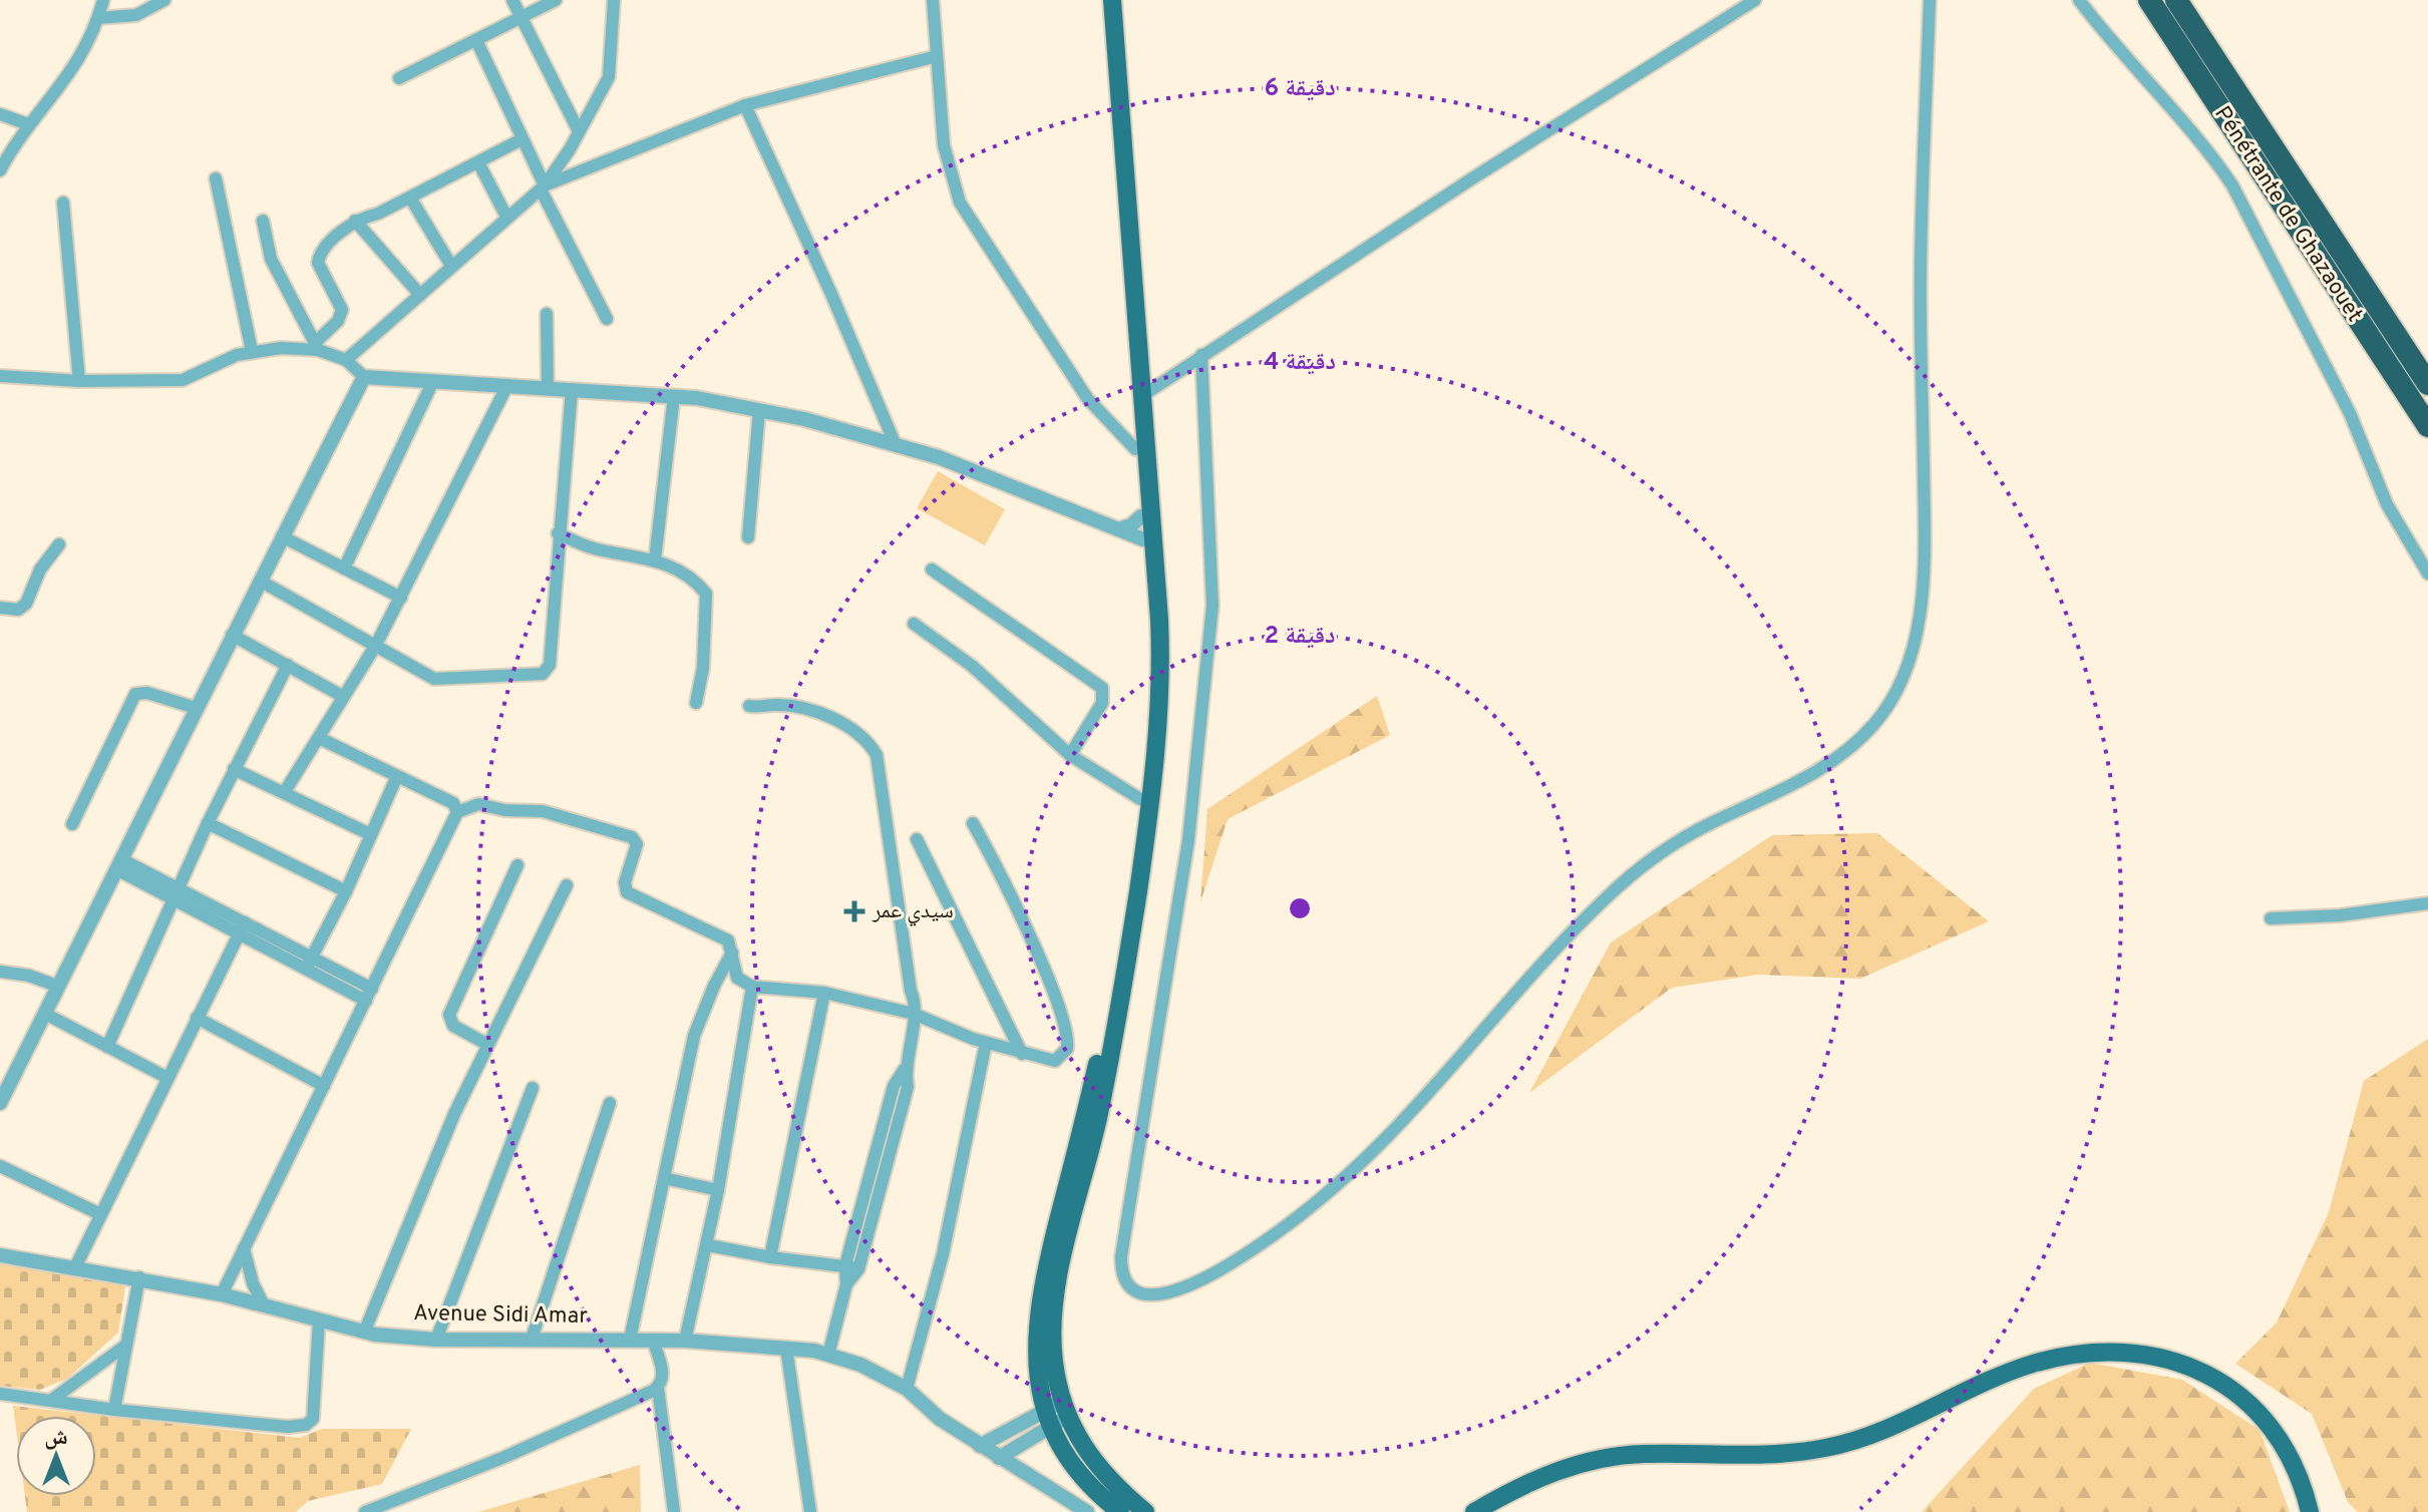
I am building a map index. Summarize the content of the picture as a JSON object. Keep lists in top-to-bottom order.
{
  "streets": {
    "highway": ["Pénétrante de Ghazaouet"],
    "street": ["Avenue Sidi Amar"]
  },
  "places": {
    "health": ["سيدي عمر"]
  },
  "north": "top",
  "rings": ["6 دقيقة", "4 دقيقة", "2 دقيقة"]
}
